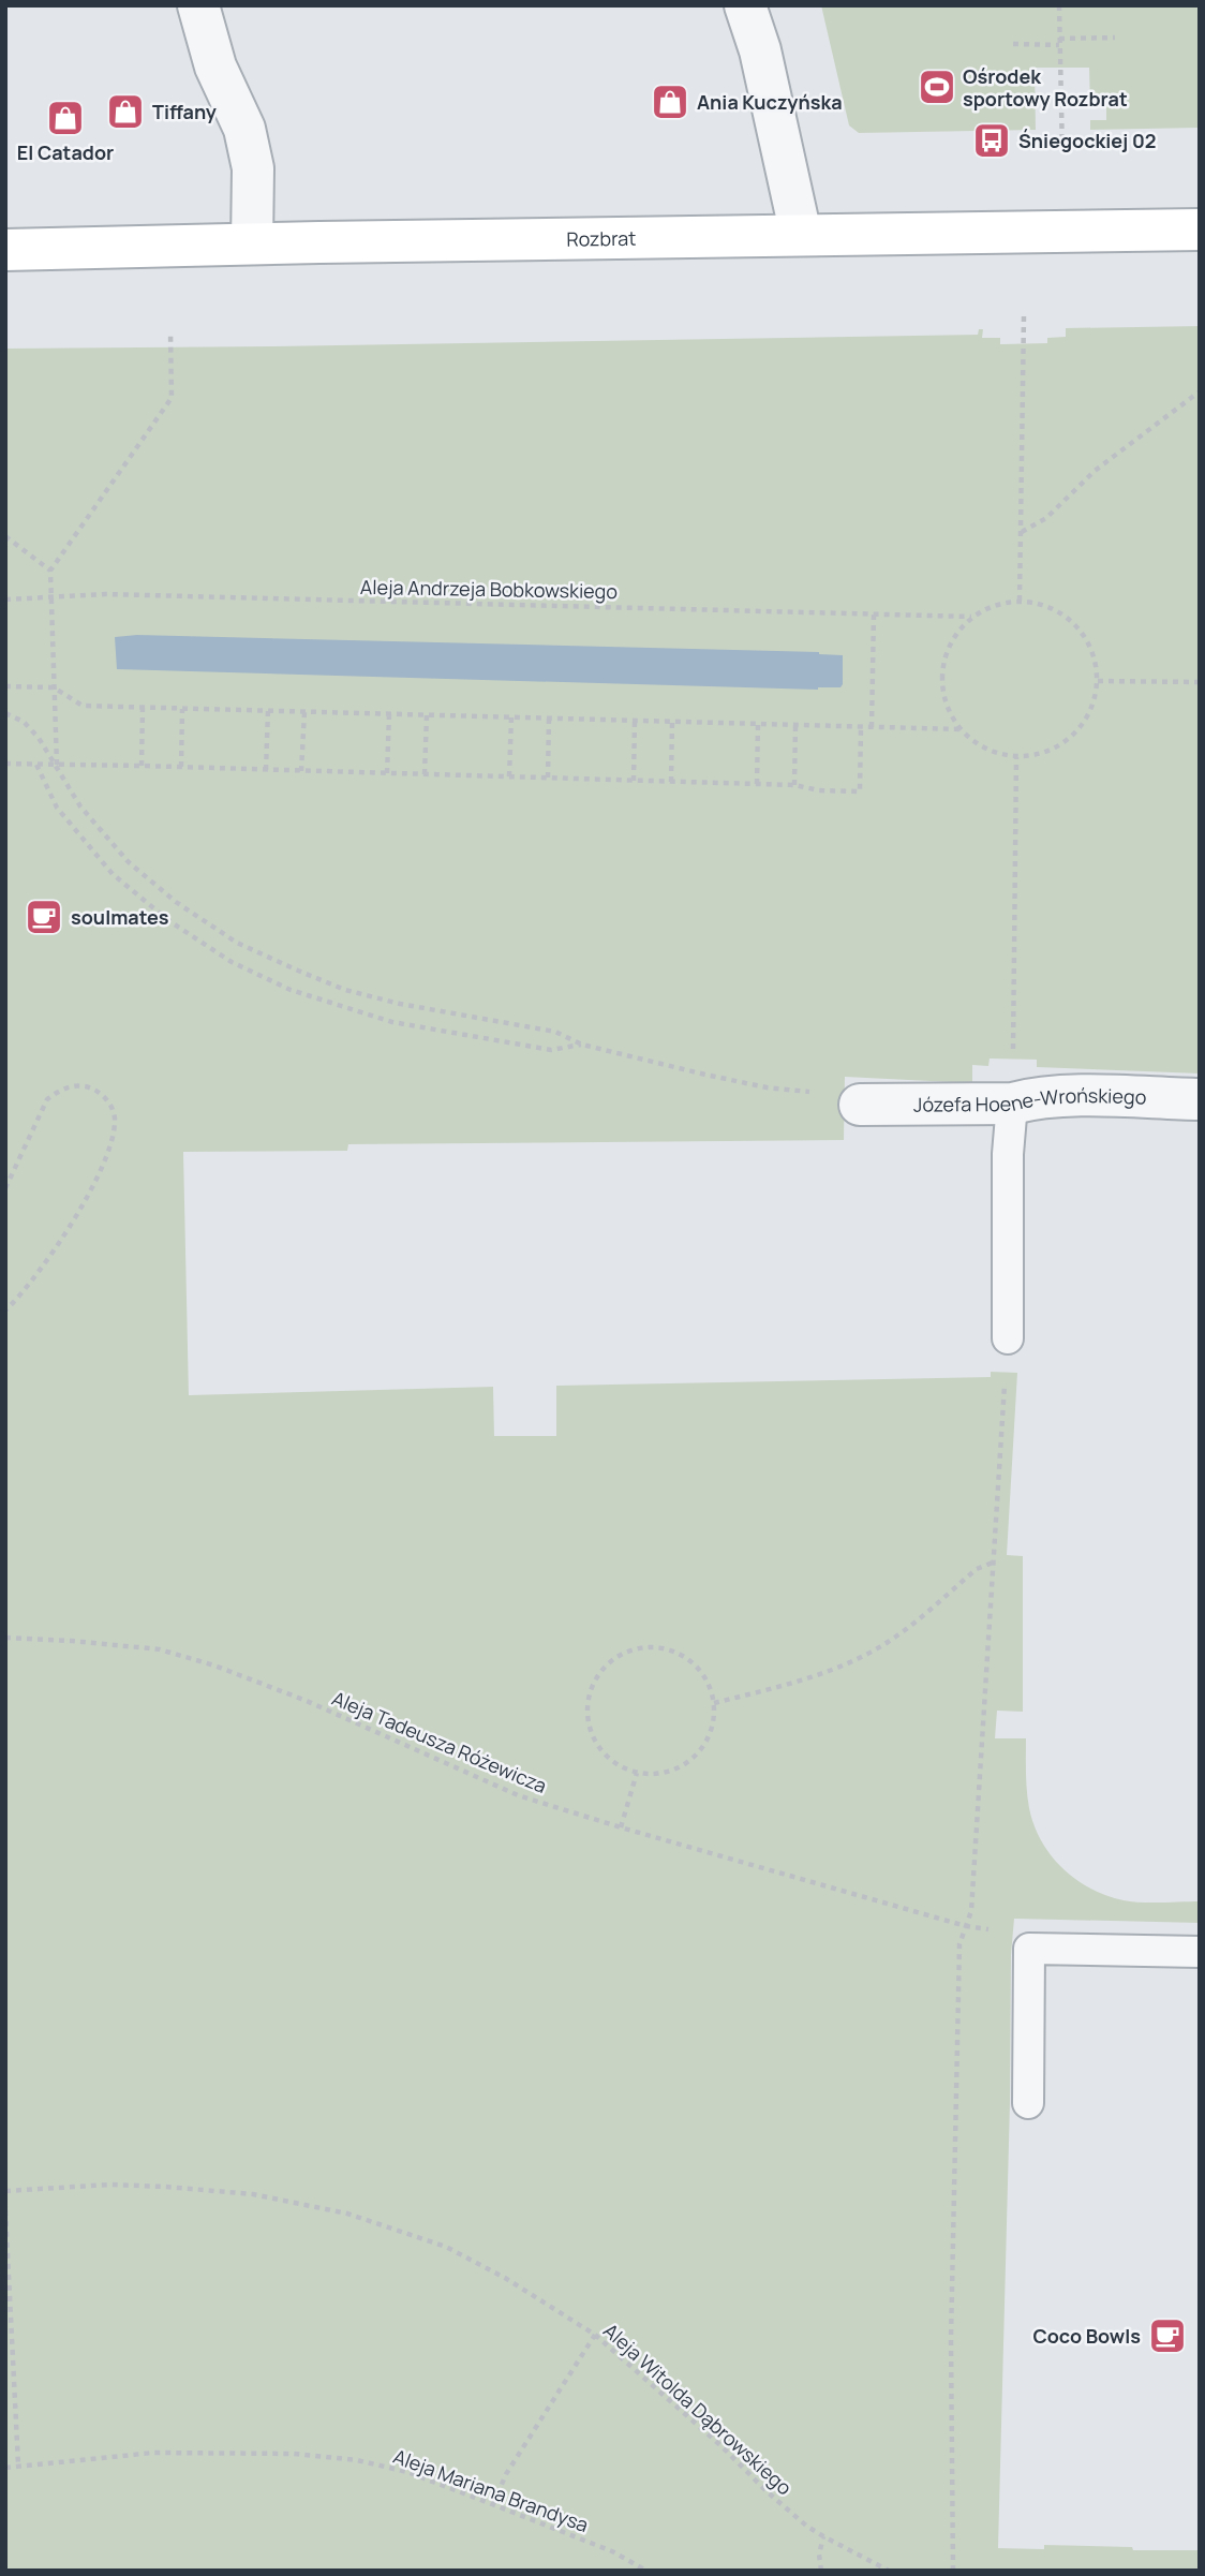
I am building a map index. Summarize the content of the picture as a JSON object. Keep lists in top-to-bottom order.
{
  "streets": {
    "street": ["Rozbrat", "Józefa Hoene-Wrońskiego"],
    "path": [
      "Aleja Andrzeja Bobkowskiego",
      "Aleja Tadeusza Różewicza",
      "Aleja Witolda Dąbrowskiego",
      "Aleja Mariana Brandysa"
    ]
  },
  "places": {
    "sports": ["Ośrodek sportowy Rozbrat"],
    "shop": ["Ania Kuczyńska", "Tiffany", "El Catador"],
    "bus stop": ["Śniegockiej 02"],
    "cafe": ["soulmates", "Coco Bowls"]
  }
}
